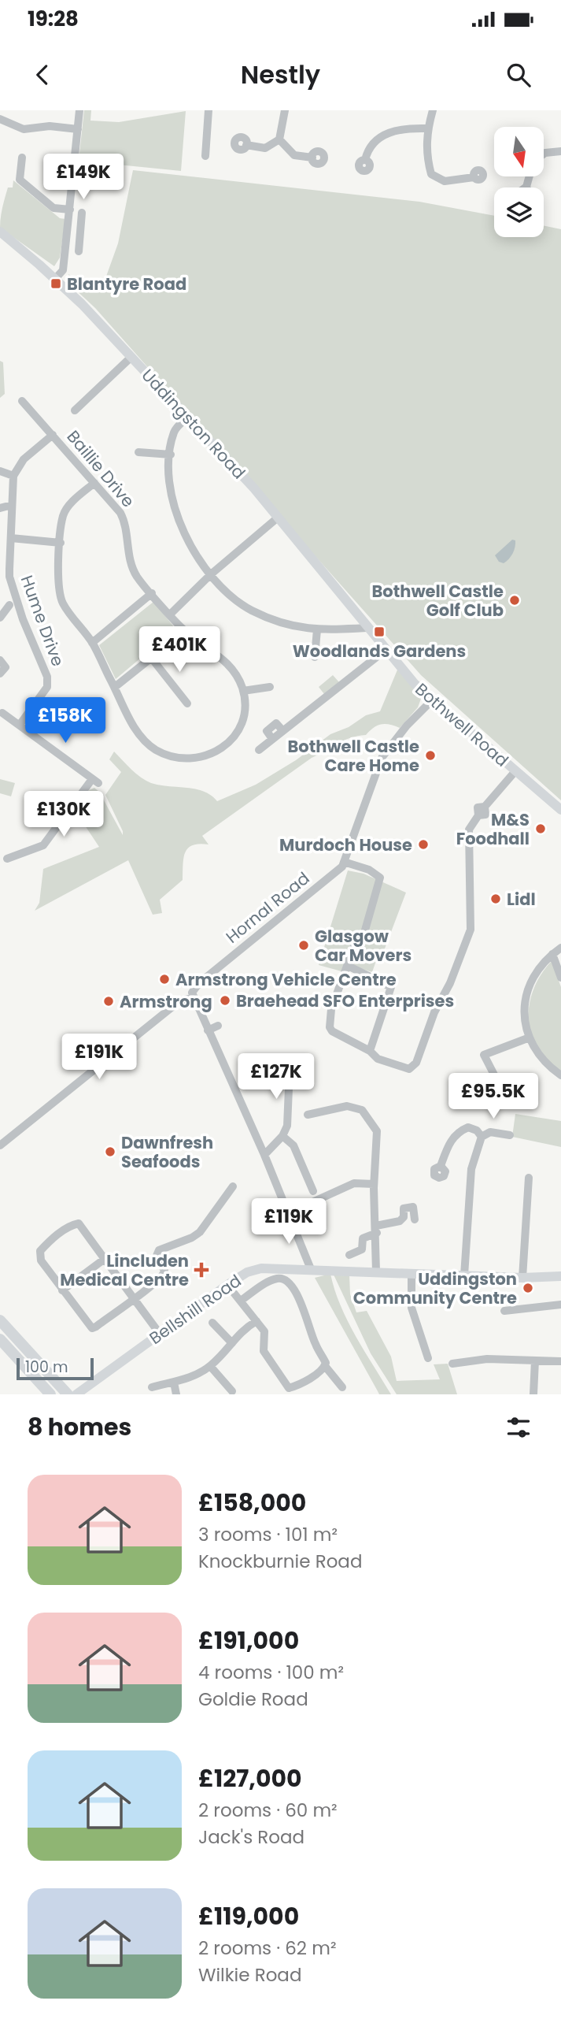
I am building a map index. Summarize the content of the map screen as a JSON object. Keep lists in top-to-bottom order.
{
  "streets": {
    "main road": ["Uddingston Road", "Bothwell Road", "Bellshill Road"],
    "street": ["Baillie Drive", "Hume Drive", "Hornal Road"]
  },
  "crossings": [
    ["Uddingston Road", "Bothwell Road"],
    ["Bothwell Road", "Hornal Road"]
  ],
  "places": {
    "transit": ["Blantyre Road", "Woodlands Gardens"],
    "other": [
      "Bothwell Castle Golf Club",
      "Bothwell Castle Care Home",
      "M&S Foodhall",
      "Murdoch House",
      "Lidl",
      "Glasgow Car Movers",
      "Armstrong Vehicle Centre",
      "Braehead SFO Enterprises",
      "Armstrong",
      "Dawnfresh Seafoods",
      "Uddingston Community Centre"
    ],
    "health": ["Lincluden Medical Centre"]
  },
  "scale_bar": "100 m",
  "north": "bottom",
  "page": {
    "status": "19:28",
    "header": "Nestly",
    "price": [
      "£149K",
      "£401K",
      "£158K",
      "£130K",
      "£191K",
      "£127K",
      "£95.5K",
      "£119K"
    ],
    "scale": "100 m",
    "heading": "8 homes",
    "list": [
      {
        "name": "£158,000",
        "note": "3 rooms · 101 m² · Knockburnie Road"
      },
      {
        "name": "£191,000",
        "note": "4 rooms · 100 m² · Goldie Road"
      },
      {
        "name": "£127,000",
        "note": "2 rooms · 60 m² · Jack's Road"
      },
      {
        "name": "£119,000",
        "note": "2 rooms · 62 m² · Wilkie Road"
      }
    ]
  }
}
